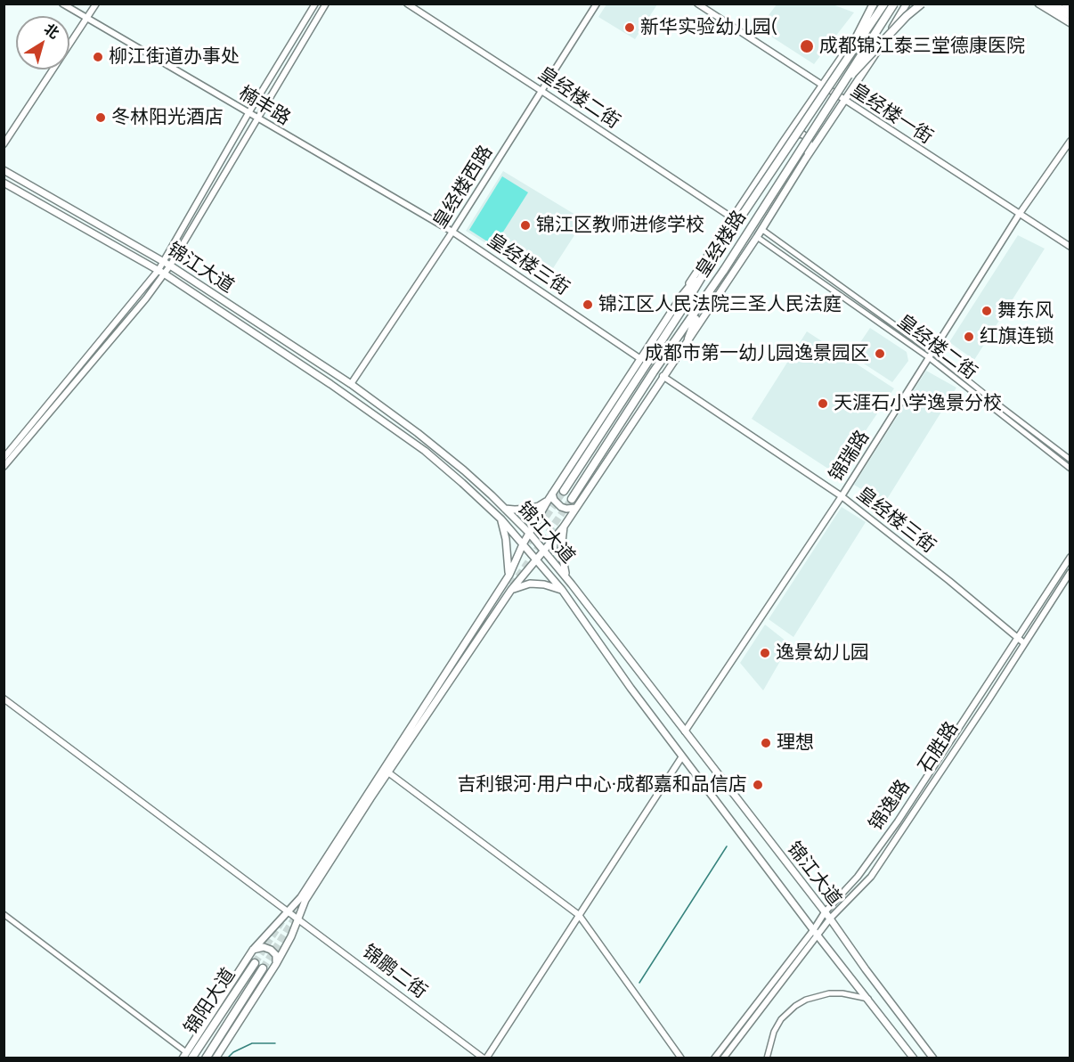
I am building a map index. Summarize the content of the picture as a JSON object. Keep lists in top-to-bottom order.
{
  "streets": {
    "highway": ["皇经楼路", "锦阳大道"],
    "main road": ["锦江大道"],
    "street": [
      "皇经楼二街",
      "楠丰路",
      "皇经楼一街",
      "皇经楼西路",
      "皇经楼三街",
      "锦瑞路",
      "石胜路",
      "锦逸路",
      "锦鹏二街"
    ]
  },
  "crossings": [
    ["皇经楼二街", "皇经楼西路"],
    ["皇经楼二街", "锦瑞路"],
    ["楠丰路", "皇经楼西路"],
    ["楠丰路", "皇经楼三街"],
    ["皇经楼一街", "锦瑞路"],
    ["皇经楼西路", "皇经楼三街"],
    ["皇经楼西路", "锦江大道"],
    ["皇经楼三街", "锦瑞路"],
    ["皇经楼三街", "石胜路"],
    ["皇经楼三街", "锦逸路"],
    ["锦江大道", "锦瑞路"],
    ["锦江大道", "石胜路"],
    ["锦江大道", "锦逸路"]
  ],
  "places": [
    "新华实验幼儿园(",
    "成都锦江泰三堂德康医院",
    "柳江街道办事处",
    "冬林阳光酒店",
    "锦江区教师进修学校",
    "锦江区人民法院三圣人民法庭",
    "舞东风",
    "红旗连锁",
    "成都市第一幼儿园逸景园区",
    "天涯石小学逸景分校",
    "逸景幼儿园",
    "理想",
    "吉利银河·用户中心·成都嘉和品信店"
  ],
  "north": "top right"
}
